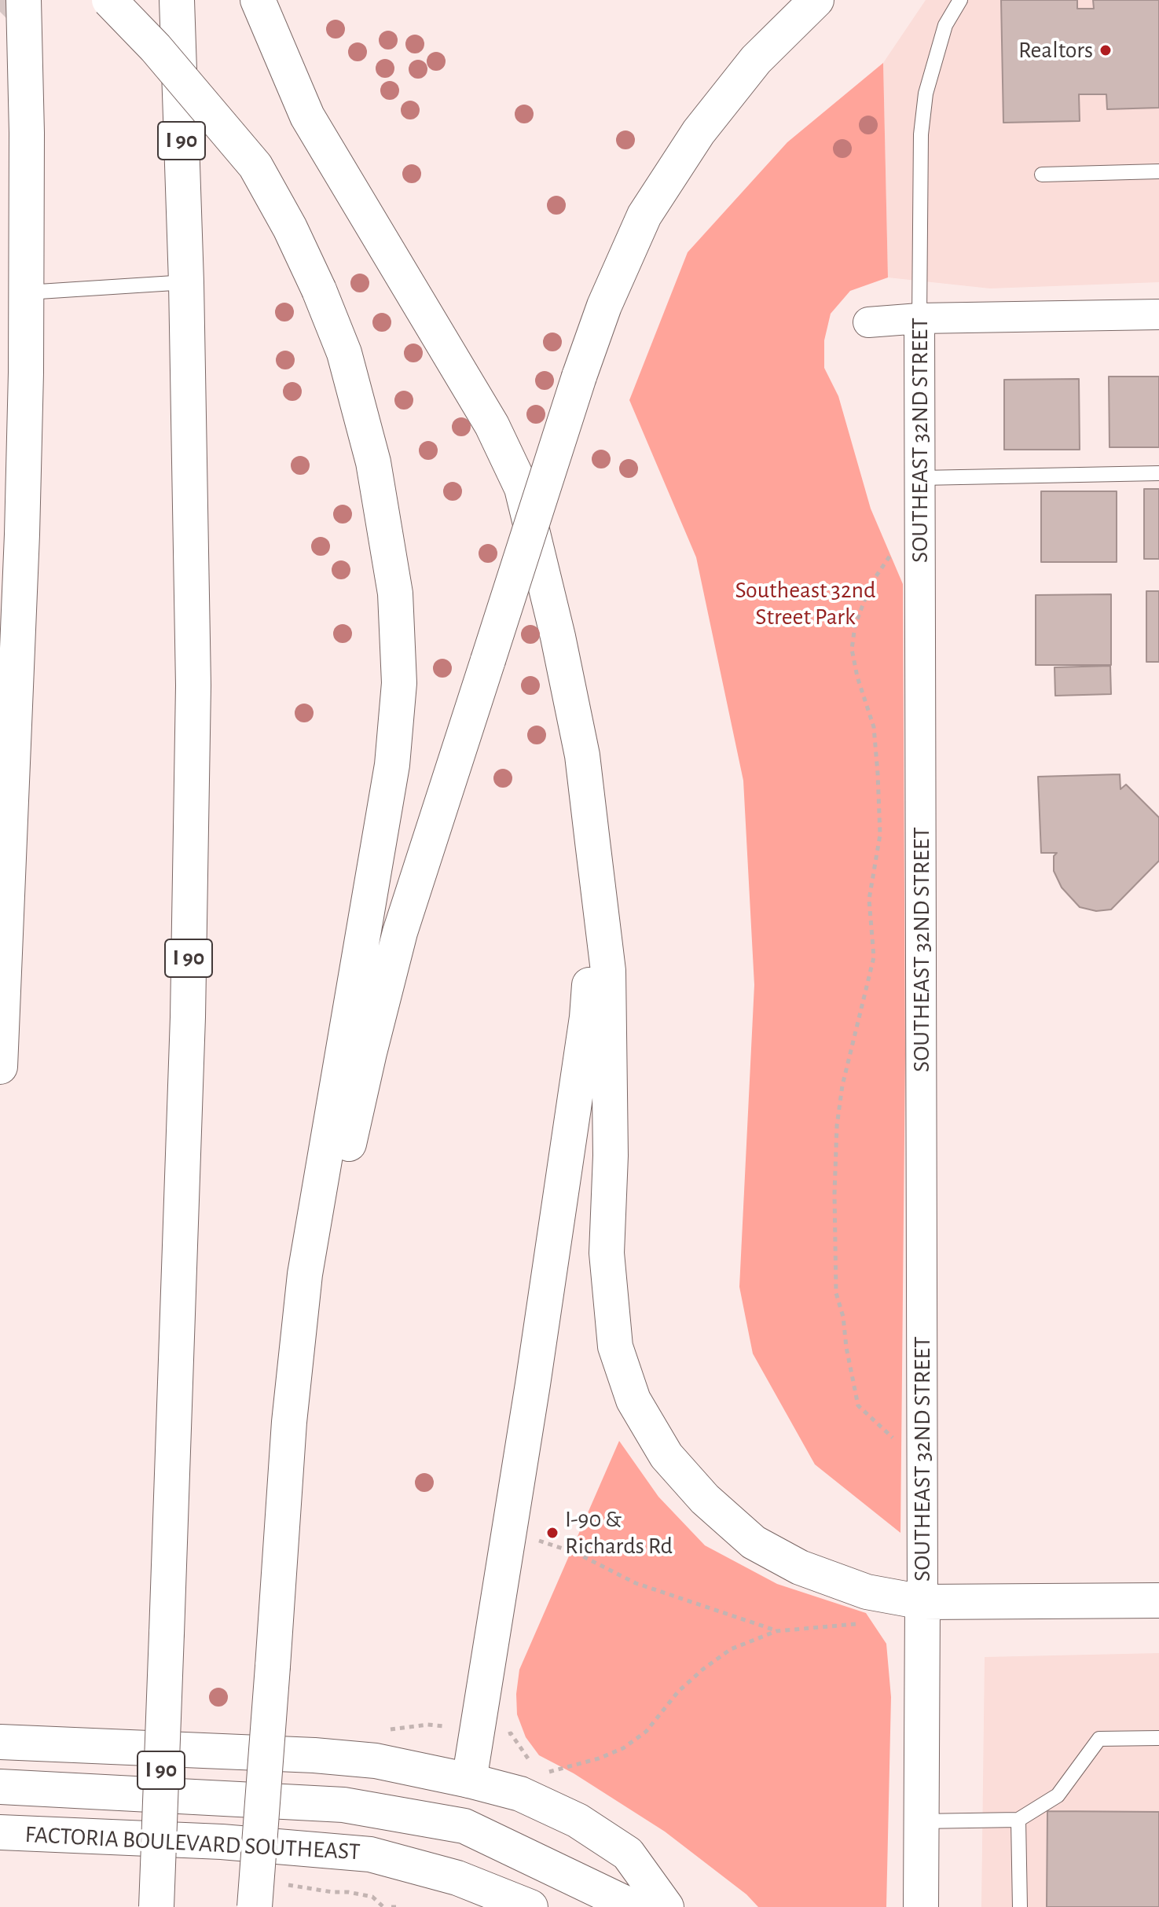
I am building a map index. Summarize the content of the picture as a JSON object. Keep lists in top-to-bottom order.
{
  "streets": {
    "main road": ["I 90", "SOUTHEAST 32ND STREET", "FACTORIA BOULEVARD SOUTHEAST"]
  },
  "parks": ["Southeast 32nd Street Park"],
  "places": ["Realtors", "I-90 & Richards Rd"]
}
